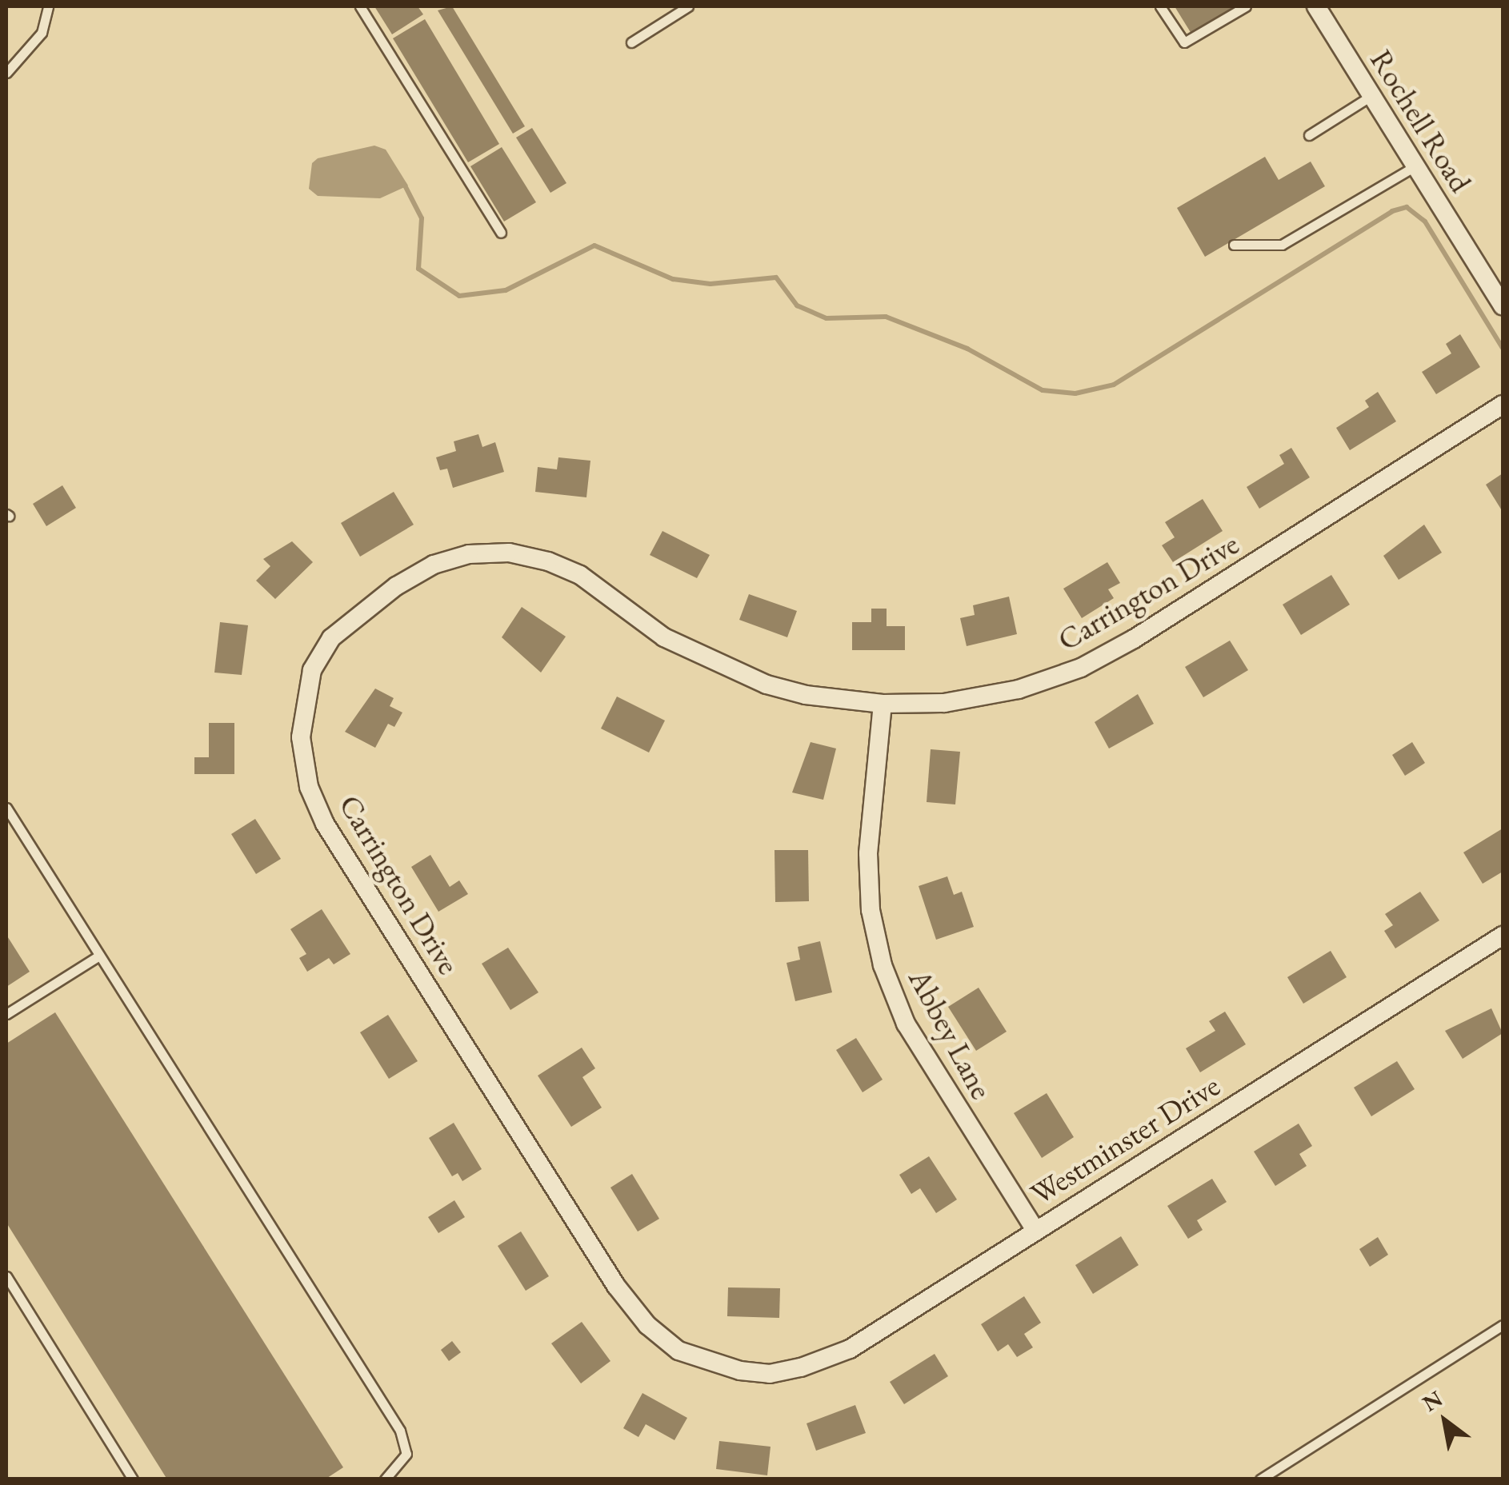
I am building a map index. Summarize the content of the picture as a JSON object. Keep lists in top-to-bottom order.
{
  "streets": {
    "street": [
      "Rochell Road",
      "Carrington Drive",
      "Abbey Lane",
      "Westminster Drive"
    ]
  },
  "crossings": [
    ["Carrington Drive", "Abbey Lane"],
    ["Carrington Drive", "Westminster Drive"],
    ["Abbey Lane", "Westminster Drive"]
  ],
  "north": "top left"
}
